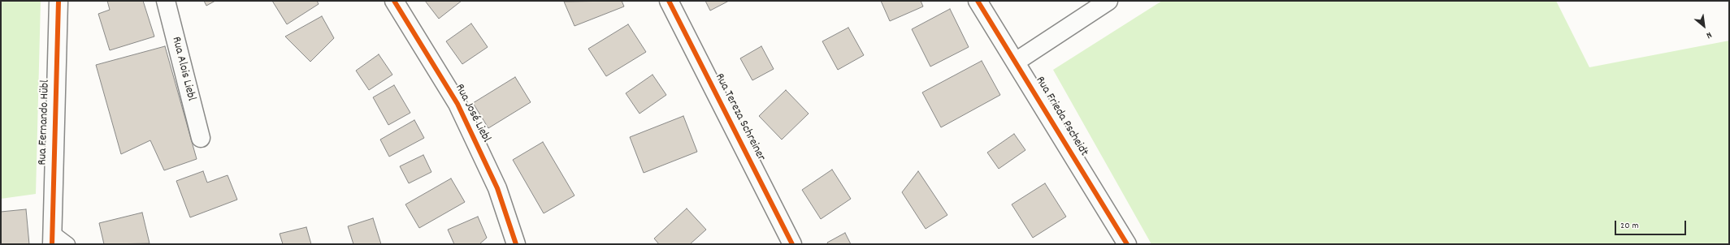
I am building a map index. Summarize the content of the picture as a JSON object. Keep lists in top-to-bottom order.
{
  "streets": {
    "street": [
      "Rua Alois Liebl",
      "Rua José Liebl",
      "Rua Frieda Pscheidt",
      "Rua Tereza Schreiner",
      "Rua Fernando Hübl"
    ]
  },
  "scale_bar": "20 m",
  "north": "bottom right"
}
